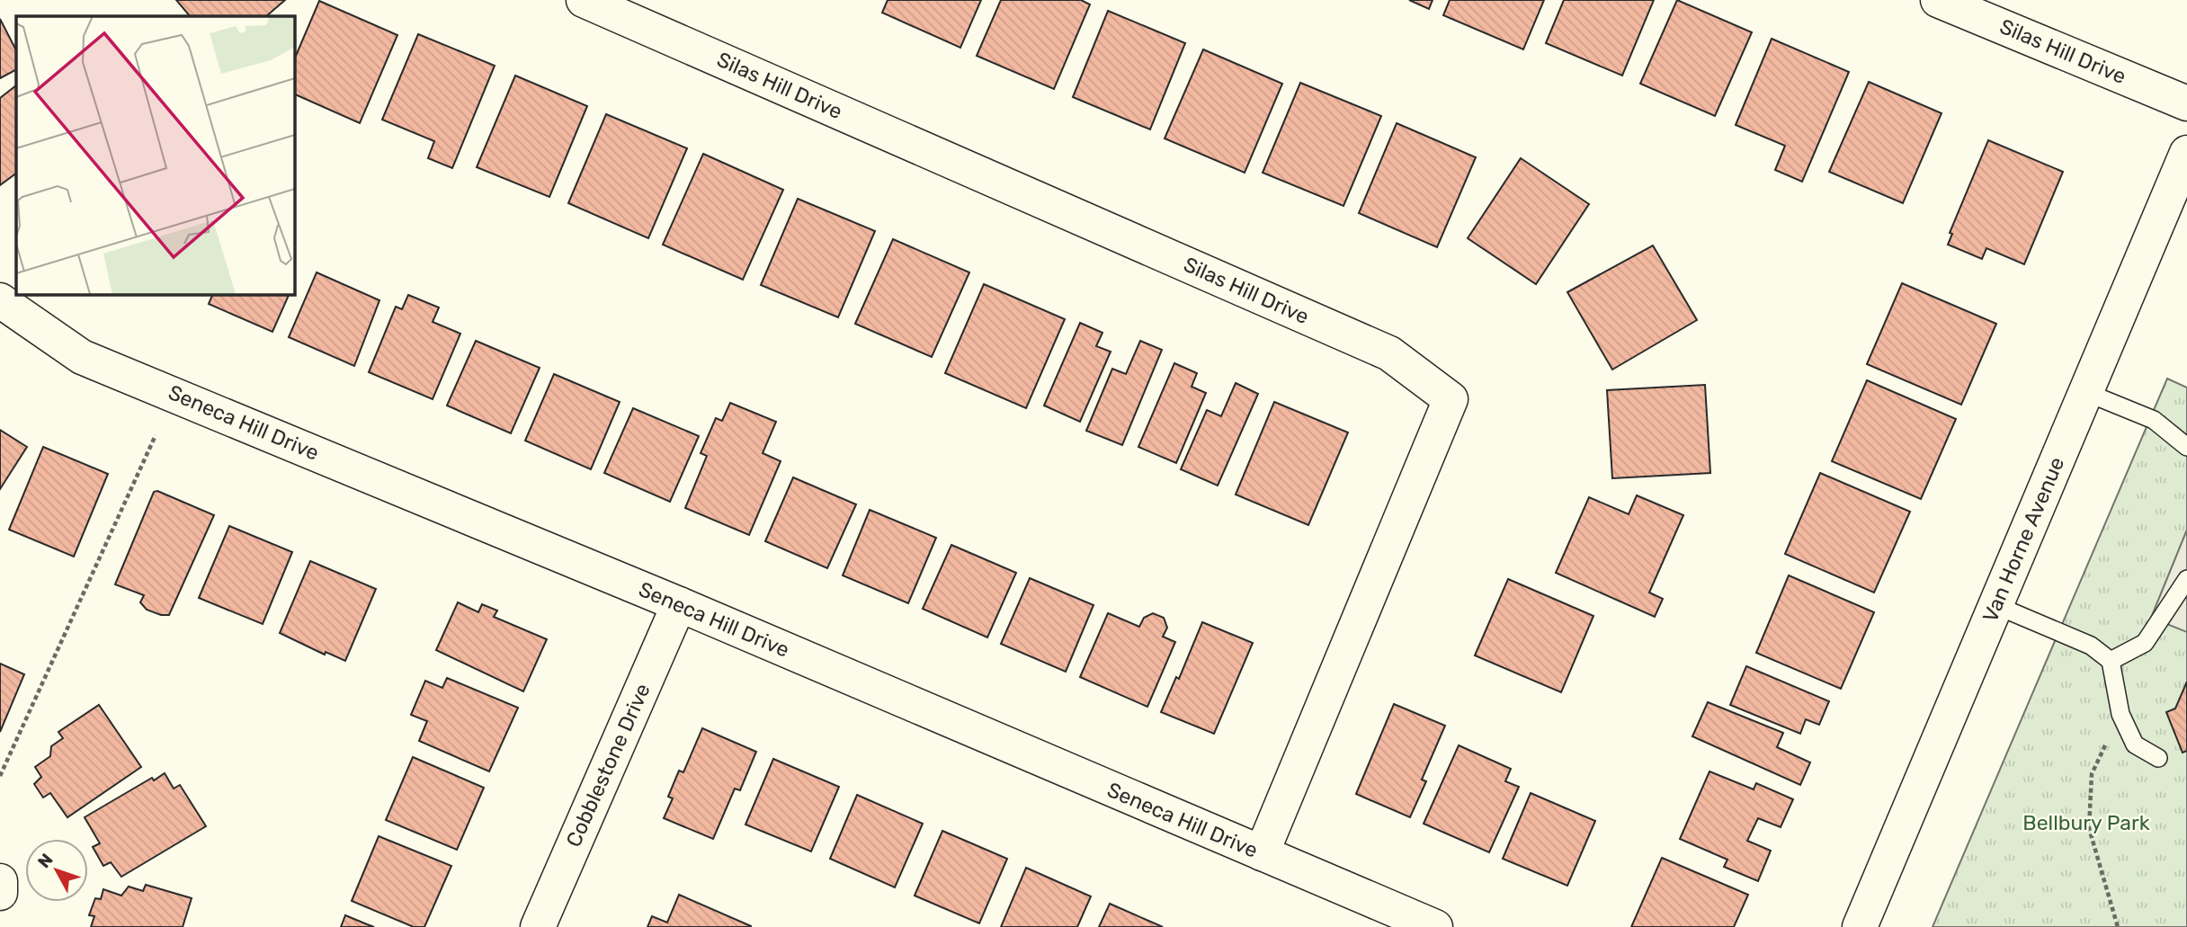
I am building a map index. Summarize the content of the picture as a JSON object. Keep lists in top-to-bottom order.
{
  "streets": {
    "street": [
      "Silas Hill Drive",
      "Seneca Hill Drive",
      "Van Horne Avenue",
      "Cobblestone Drive"
    ]
  },
  "crossings": [
    ["Silas Hill Drive", "Seneca Hill Drive"],
    ["Seneca Hill Drive", "Cobblestone Drive"]
  ],
  "parks": ["Bellbury Park"],
  "north": "top left"
}
